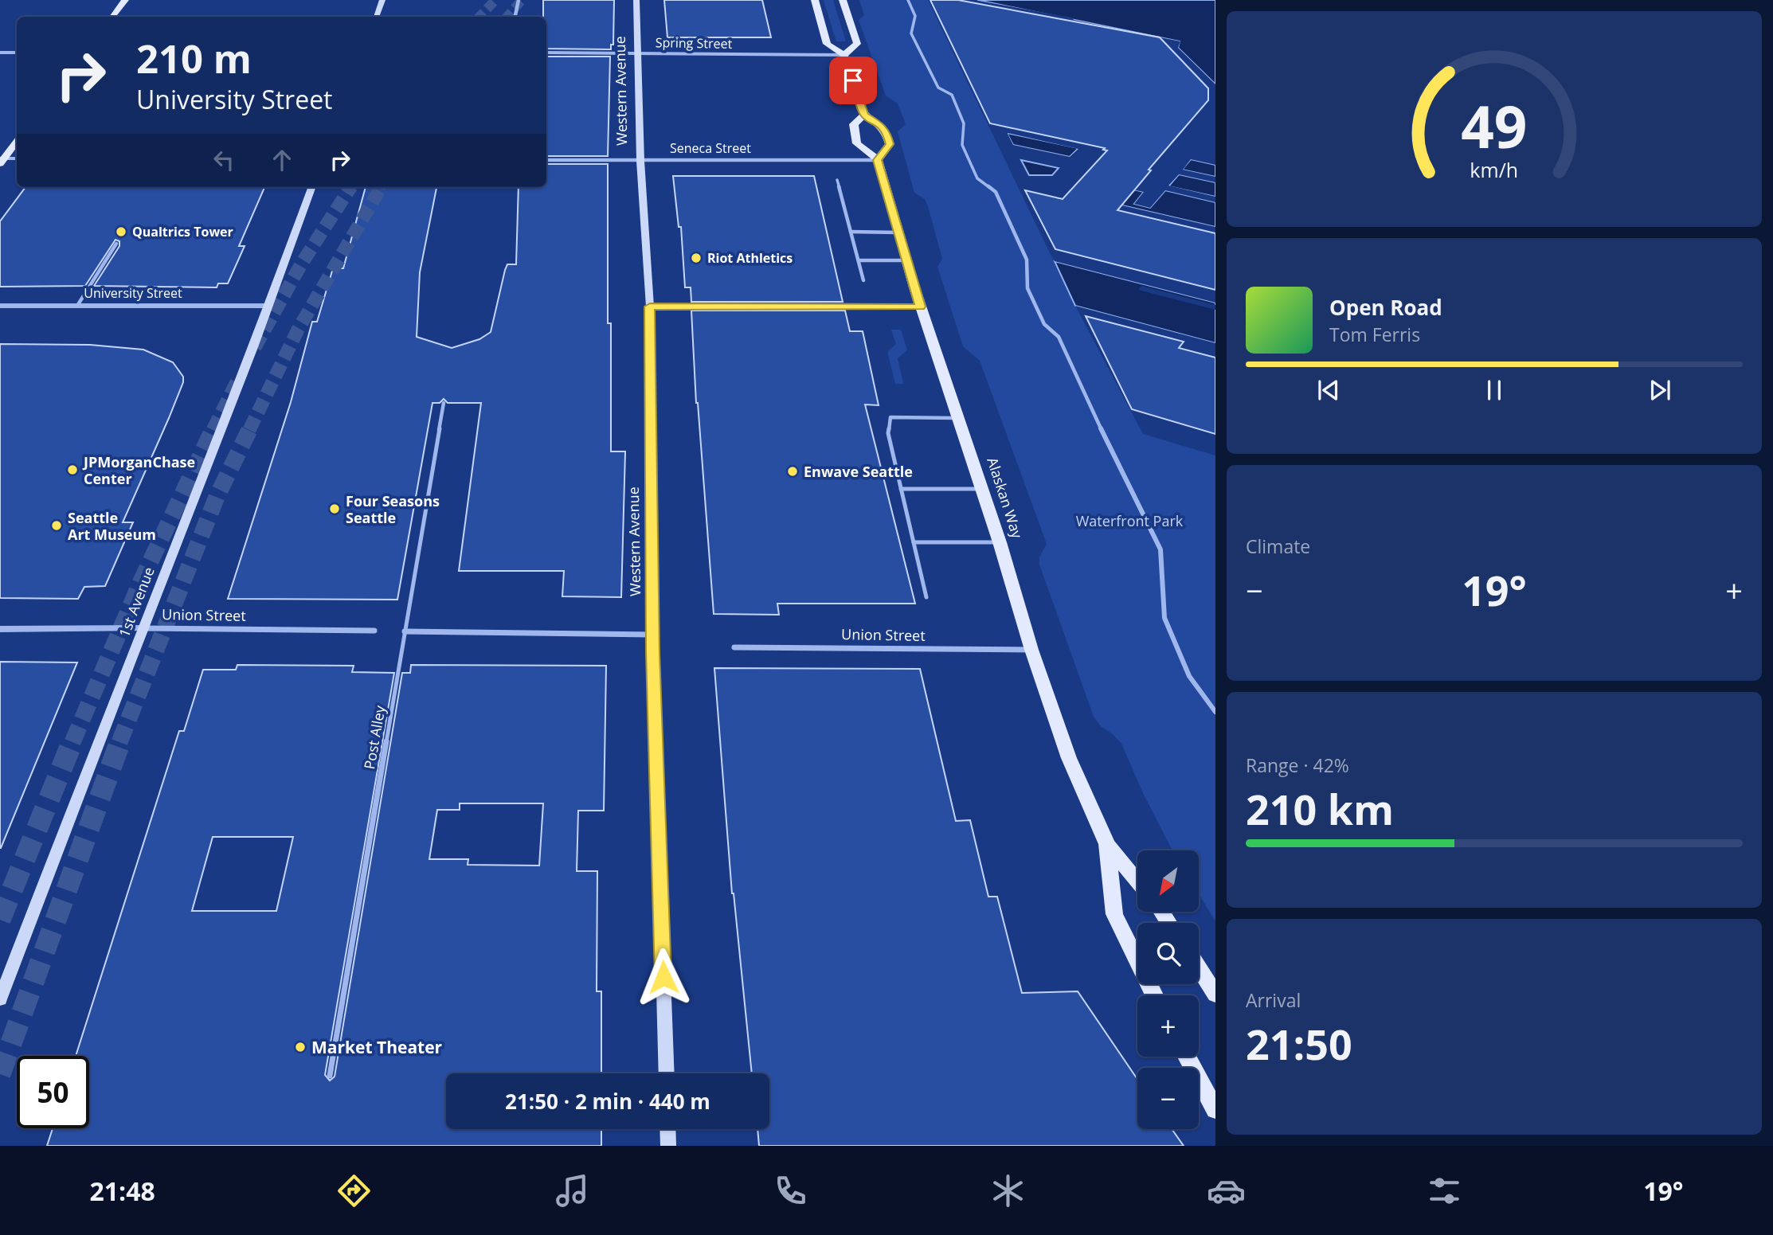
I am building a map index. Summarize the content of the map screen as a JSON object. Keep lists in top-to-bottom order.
{
  "streets": {
    "main road": ["Western Avenue", "Alaskan Way", "1st Avenue"],
    "street": [
      "Spring Street",
      "Seneca Street",
      "University Street",
      "Union Street"
    ],
    "lane": ["Post Alley"]
  },
  "crossings": [
    ["Spring Street", "Western Avenue"],
    ["Western Avenue", "Seneca Street"],
    ["Seneca Street", "Alaskan Way"],
    ["University Street", "1st Avenue"],
    ["Alaskan Way", "Union Street"],
    ["1st Avenue", "Union Street"]
  ],
  "parks": ["Waterfront Park"],
  "places": [
    "Qualtrics Tower",
    "Riot Athletics",
    "JPMorganChase Center",
    "Enwave Seattle",
    "Four Seasons Seattle",
    "Seattle Art Museum",
    "Market Theater"
  ],
  "north": "bottom left",
  "page": {
    "turn": ["210 m", "University Street"],
    "song": ["Open Road", "Tom Ferris"],
    "tile": [
      "Climate",
      ["Range · 42%", "210 km"],
      ["Arrival", "21:50"]
    ],
    "heat": ["−", "19°", "+"],
    "map_buttons": ["+", "−"],
    "limit": "50",
    "trip": "21:50 · 2 min · 440 m",
    "tabs": ["21:48", "19°"],
    "gauge": ["49", "km/h"]
  }
}
